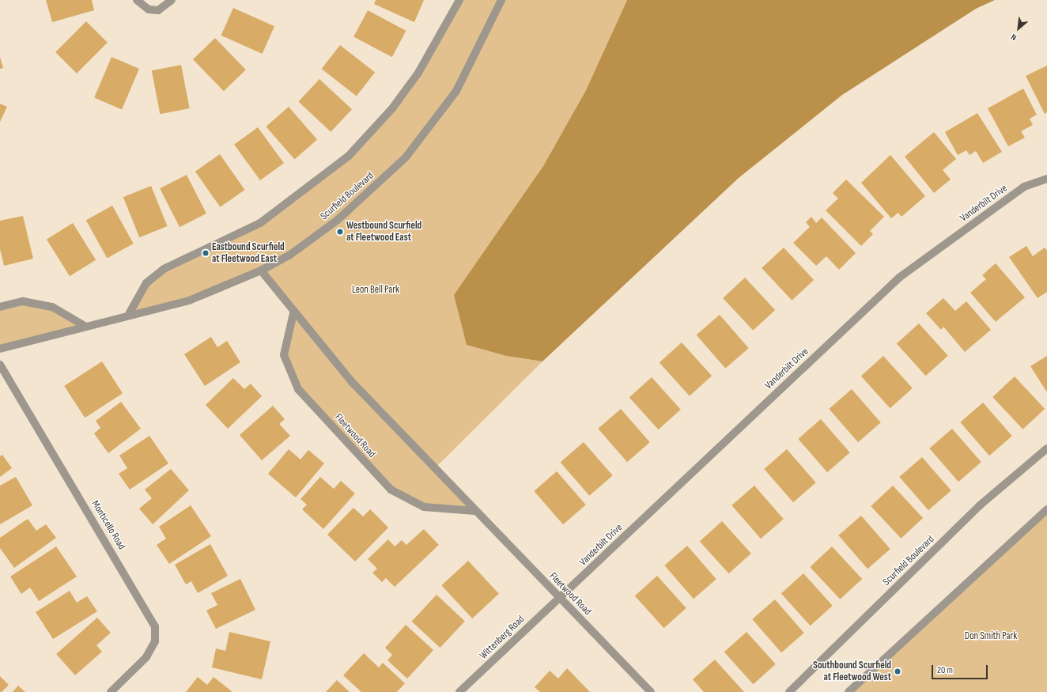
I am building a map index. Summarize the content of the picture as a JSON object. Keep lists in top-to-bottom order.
{
  "streets": {
    "street": [
      "Scurfield Boulevard",
      "Vanderbilt Drive",
      "Fleetwood Road",
      "Monticello Road",
      "Wittenberg Road"
    ]
  },
  "crossings": [
    ["Scurfield Boulevard", "Fleetwood Road"],
    ["Vanderbilt Drive", "Fleetwood Road"],
    ["Vanderbilt Drive", "Wittenberg Road"],
    ["Fleetwood Road", "Wittenberg Road"]
  ],
  "parks": ["Leon Bell Park", "Don Smith Park"],
  "places": ["Westbound Scurfield at Fleetwood East", "Eastbound Scurfield at Fleetwood East", "Southbound Scurfield at Fleetwood West"],
  "scale_bar": "20 m",
  "north": "bottom left"
}
